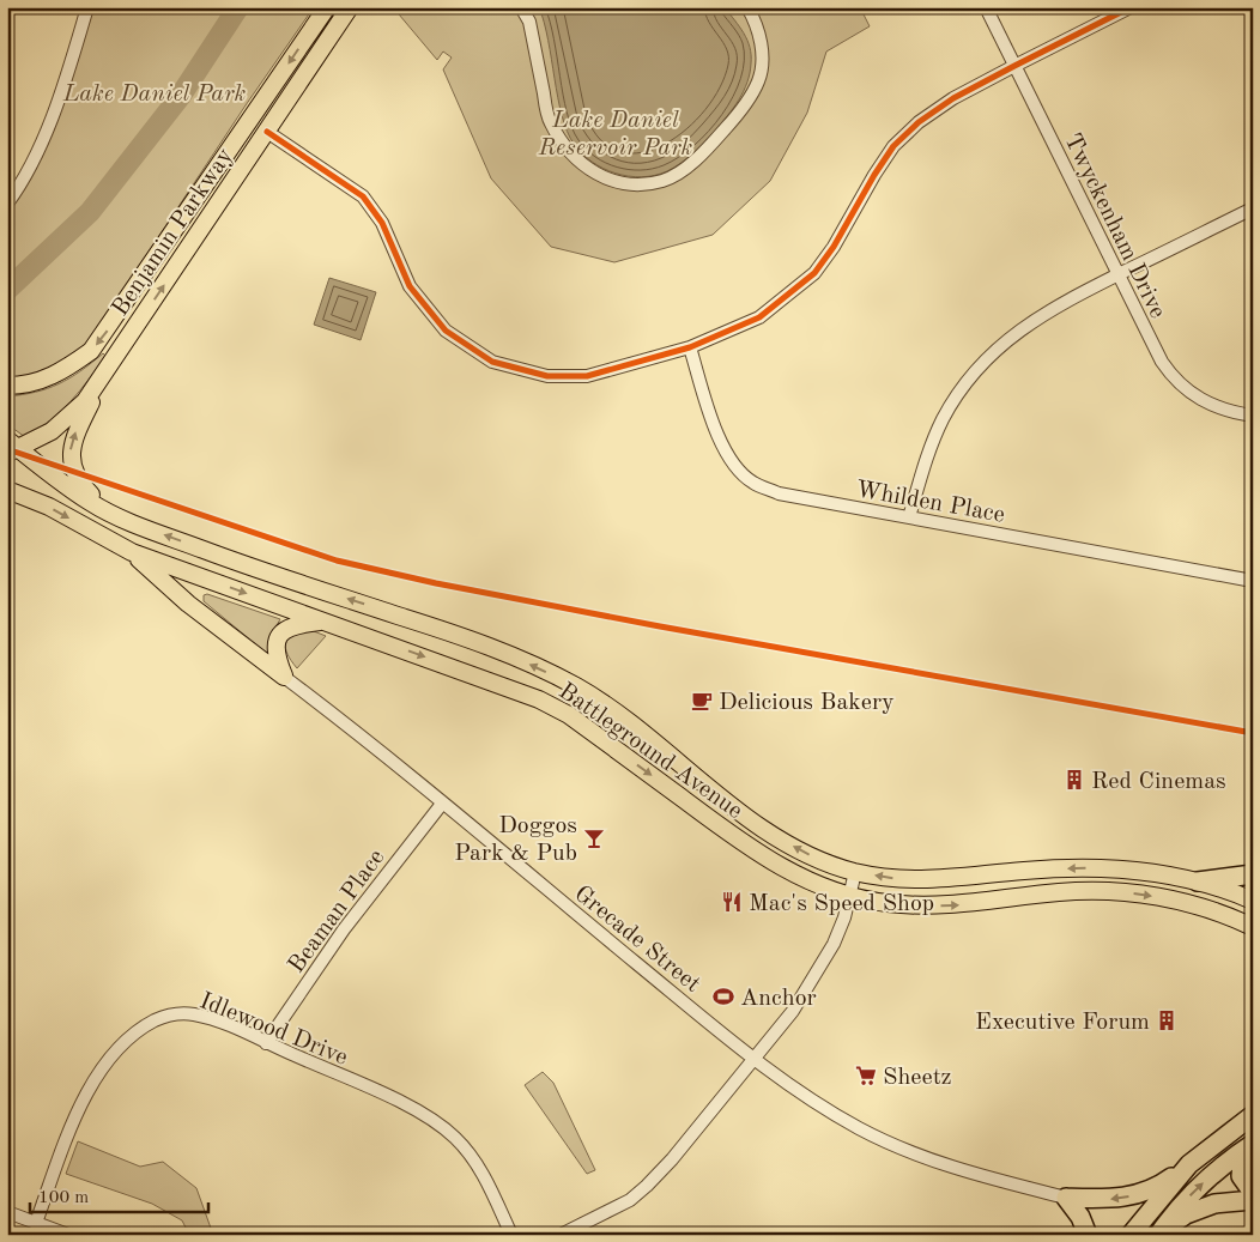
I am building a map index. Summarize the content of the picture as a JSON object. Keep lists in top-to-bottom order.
{
  "streets": {
    "main road": ["Benjamin Parkway", "Battleground Avenue"],
    "street": [
      "Twyckenham Drive",
      "Whilden Place",
      "Beaman Place",
      "Grecade Street",
      "Idlewood Drive"
    ]
  },
  "crossings": [
    ["Benjamin Parkway", "Battleground Avenue"],
    ["Beaman Place", "Grecade Street"],
    ["Beaman Place", "Idlewood Drive"]
  ],
  "parks": ["Lake Daniel Park", "Lake Daniel Reservoir Park"],
  "places": {
    "cafe": ["Delicious Bakery"],
    "building": ["Red Cinemas", "Executive Forum"],
    "bar": ["Doggos Park & Pub"],
    "restaurant": ["Mac's Speed Shop"],
    "sports": ["Anchor"],
    "supermarket": ["Sheetz"]
  },
  "scale_bar": "100 m"
}
